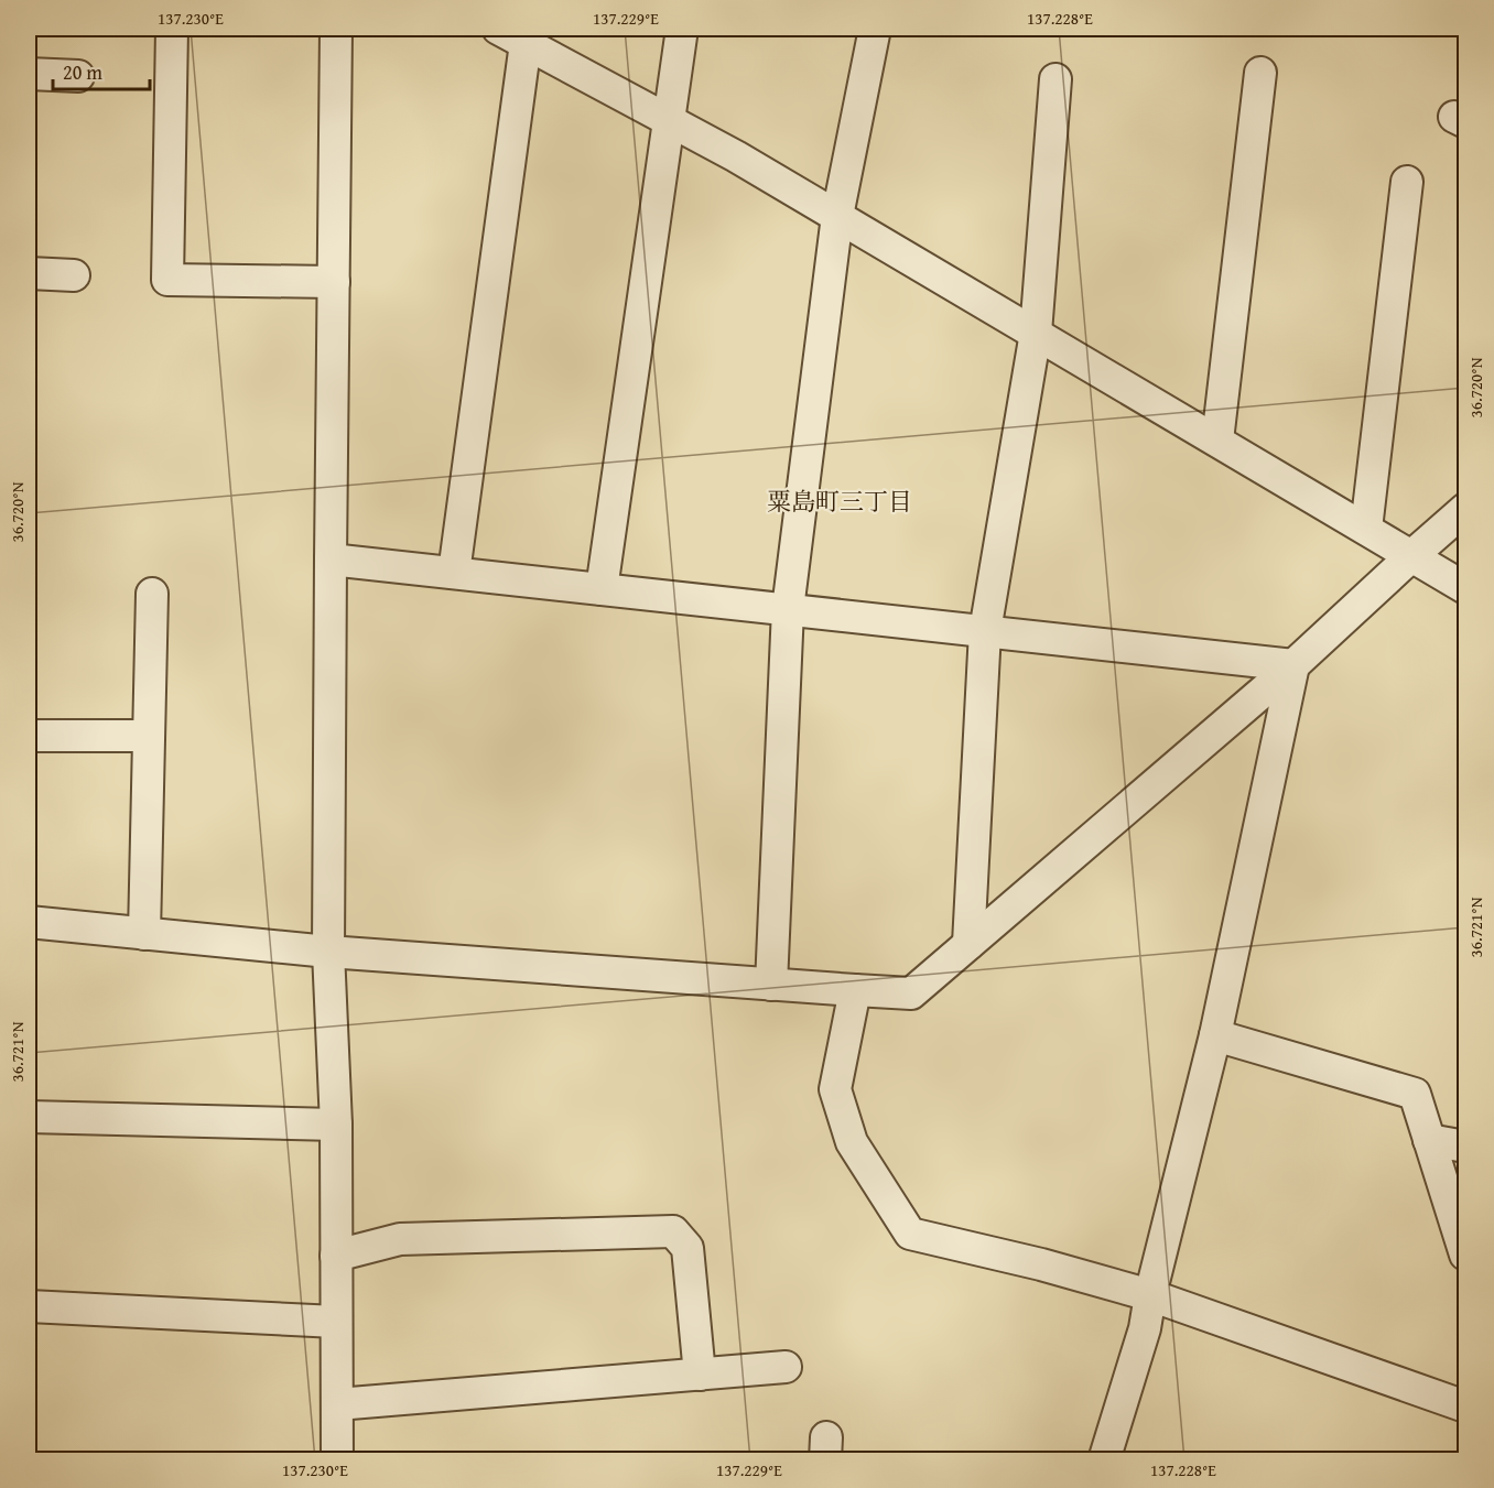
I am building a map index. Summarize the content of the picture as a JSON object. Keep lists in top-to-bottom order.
{
  "districts": ["粟島町三丁目"],
  "scale_bar": "20 m",
  "coordinates": [
    "137.230°E",
    "137.229°E",
    "137.228°E",
    "36.720°N",
    "36.721°N"
  ]
}
